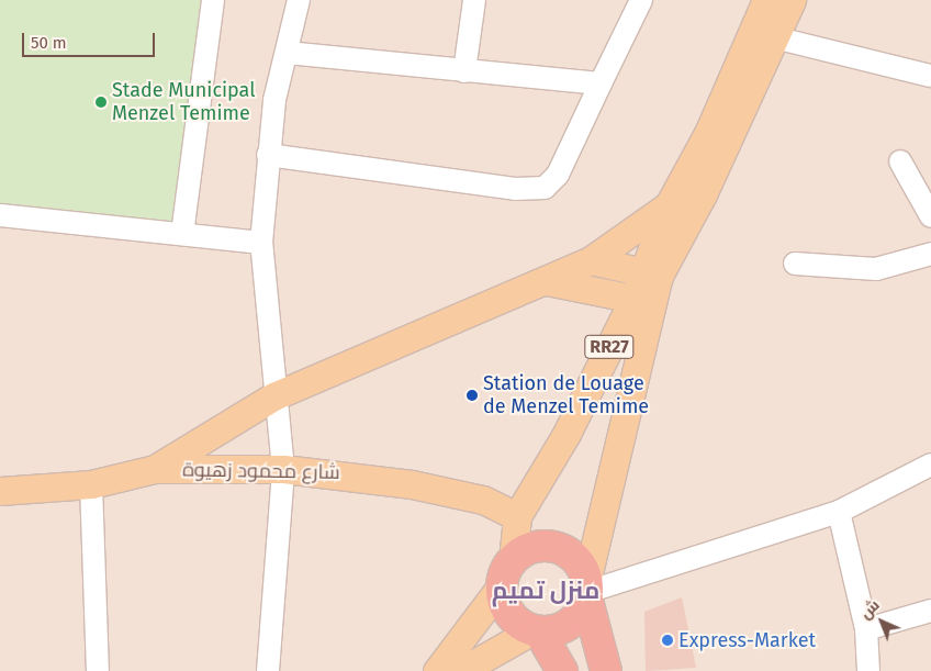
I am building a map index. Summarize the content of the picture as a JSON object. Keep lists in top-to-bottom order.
{
  "streets": {
    "highway": ["RR27"],
    "main road": ["شارع محمود زهيوة"]
  },
  "crossings": [
    ["RR27", "شارع محمود زهيوة"]
  ],
  "districts": ["منزل تميم"],
  "places": ["Stade Municipal Menzel Temime", "Station de Louage de Menzel Temime", "Express-Market"],
  "scale_bar": "50 m",
  "north": "top left"
}
